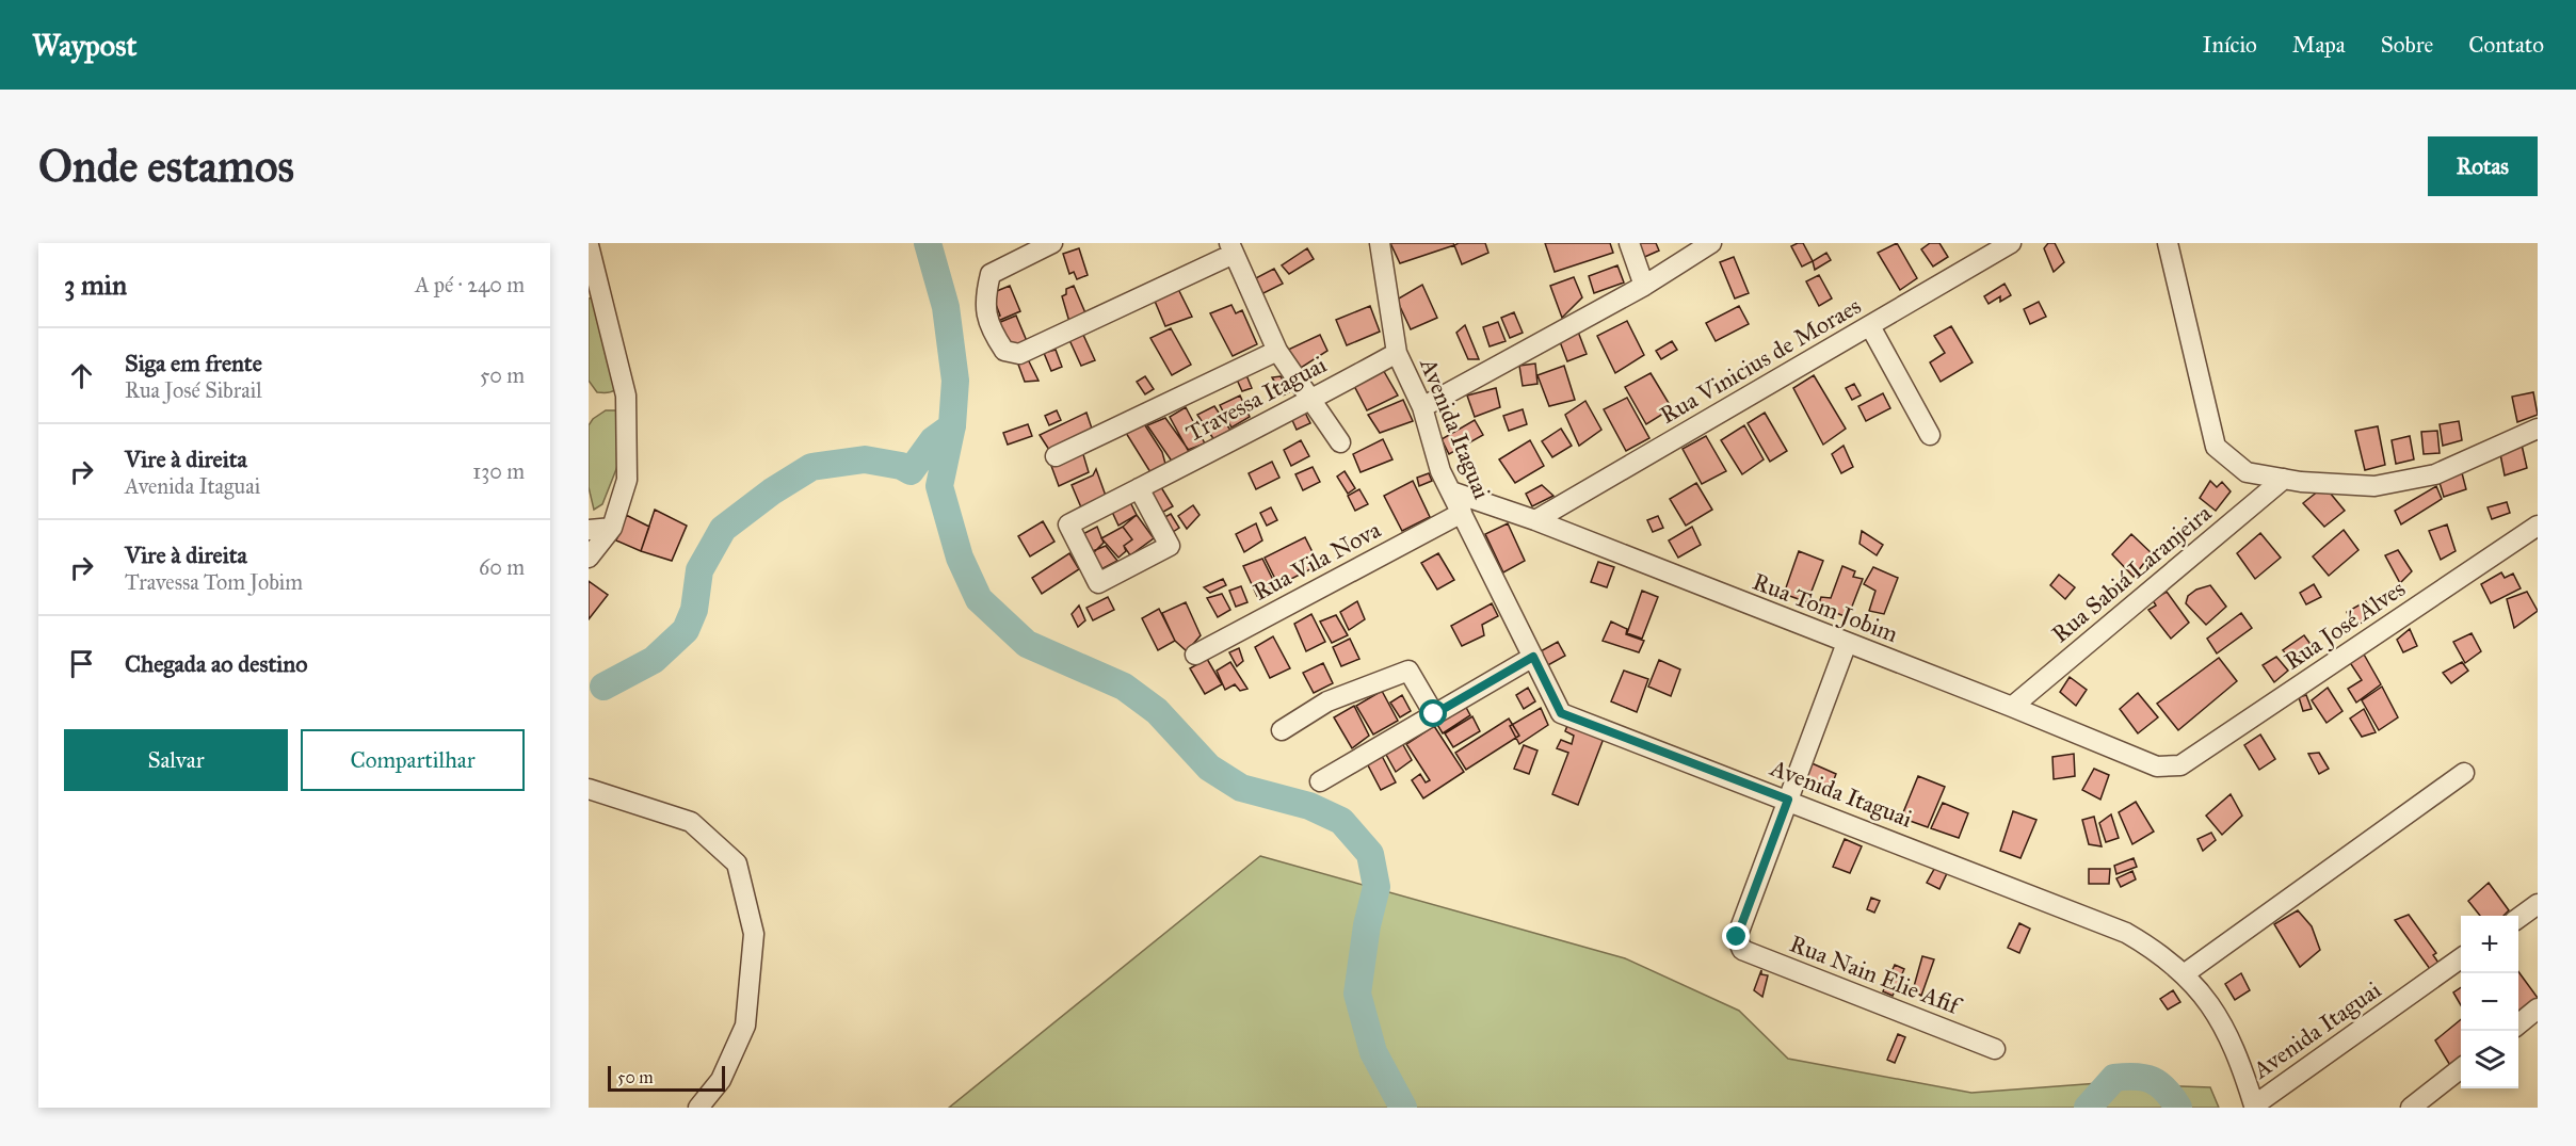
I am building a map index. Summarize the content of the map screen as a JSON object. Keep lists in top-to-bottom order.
{
  "streets": {
    "street": [
      "Rua Vinicius de Moraes",
      "Travessa Itaguai",
      "Avenida Itaguai",
      "Rua Vila Nova",
      "Rua Sabiá Laranjeira",
      "Rua Tom Jobim",
      "Rua José Alves",
      "Rua Nain Elie Afif"
    ]
  },
  "crossings": [
    ["Rua Vinicius de Moraes", "Rua Tom Jobim"],
    ["Travessa Itaguai", "Avenida Itaguai"],
    ["Avenida Itaguai", "Rua Vila Nova"],
    ["Avenida Itaguai", "Rua Tom Jobim"],
    ["Avenida Itaguai", "Rua Nain Elie Afif"],
    ["Rua Sabiá Laranjeira", "Rua Tom Jobim"],
    ["Rua Tom Jobim", "Rua José Alves"]
  ],
  "scale_bar": "50 m",
  "page": {
    "header": "Waypost",
    "nav": [
      "Início",
      "Mapa",
      "Sobre",
      "Contato"
    ],
    "buttons": [
      "Rotas",
      ["Salvar", "Compartilhar"]
    ],
    "title": "Onde estamos",
    "heading": ["3 min", "A pé · 240 m"],
    "list": [
      ["Siga em frente", "Rua José Sibrail", "50 m"],
      ["Vire à direita", "Avenida Itaguai", "130 m"],
      ["Vire à direita", "Travessa Tom Jobim", "60 m"],
      "Chegada ao destino"
    ],
    "map_buttons": ["+", "−"],
    "scale": "50 m"
  }
}
